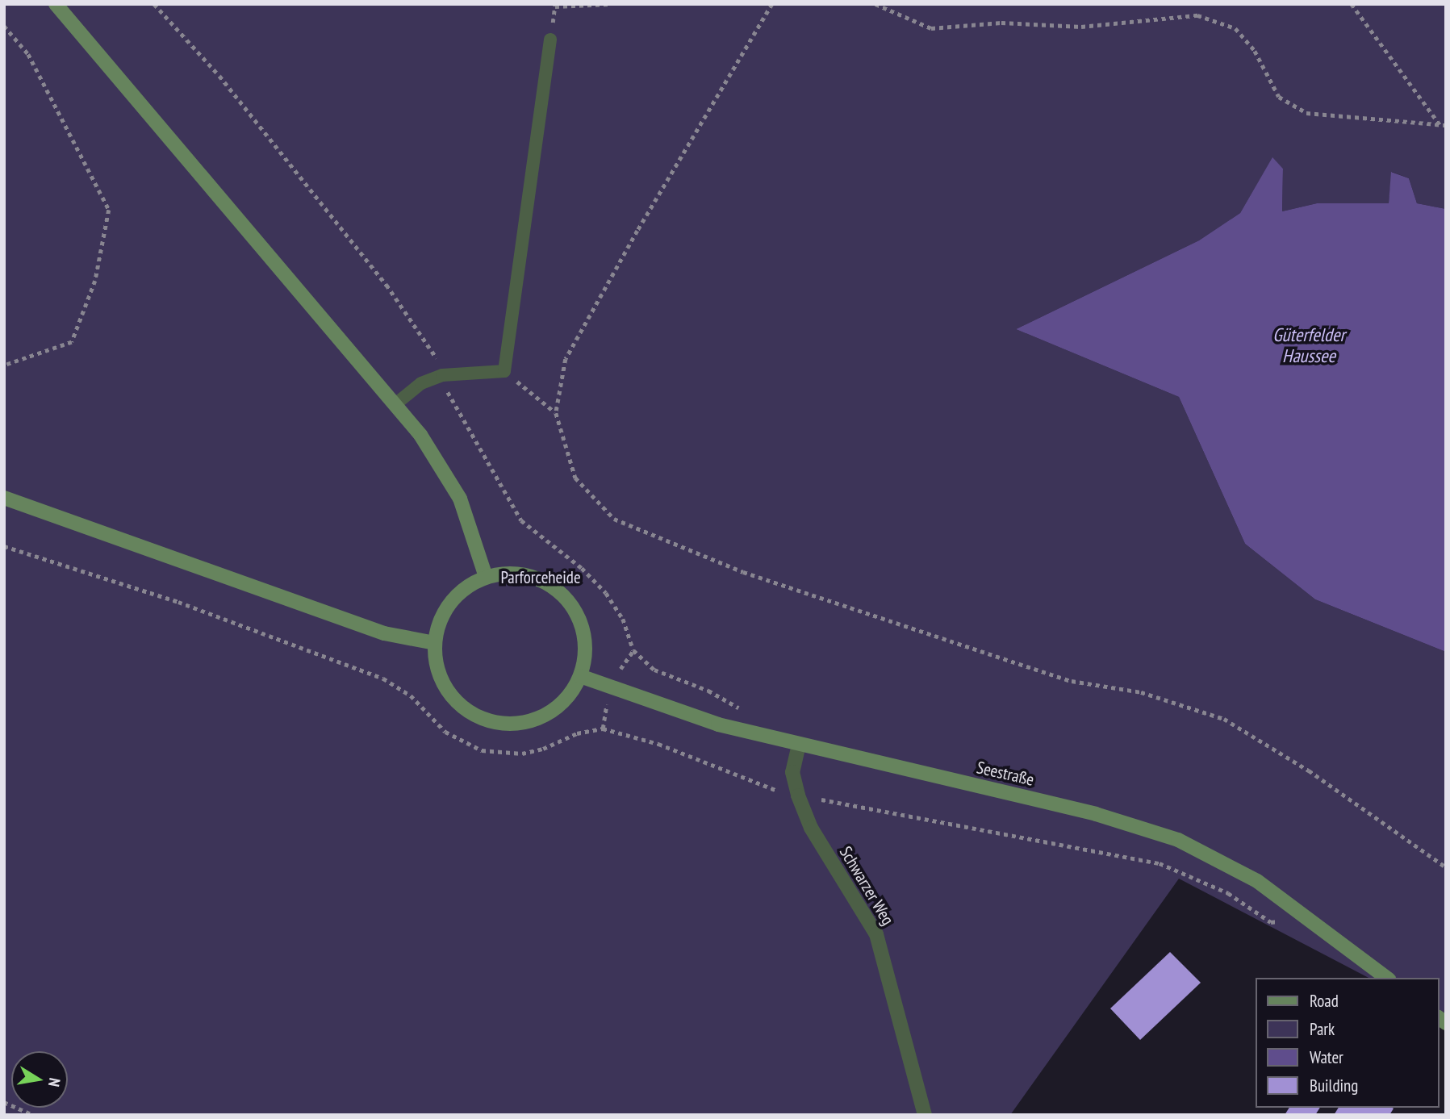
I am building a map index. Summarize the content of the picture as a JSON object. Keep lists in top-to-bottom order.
{
  "streets": {
    "main road": ["Seestraße"],
    "street": ["Schwarzer Weg"]
  },
  "crossings": [
    ["Seestraße", "Schwarzer Weg"]
  ],
  "water": ["Güterfelder Haussee"],
  "parks": ["Parforceheide"],
  "legend": [
    "Road",
    "Park",
    "Water",
    "Building"
  ],
  "north": "right"
}
